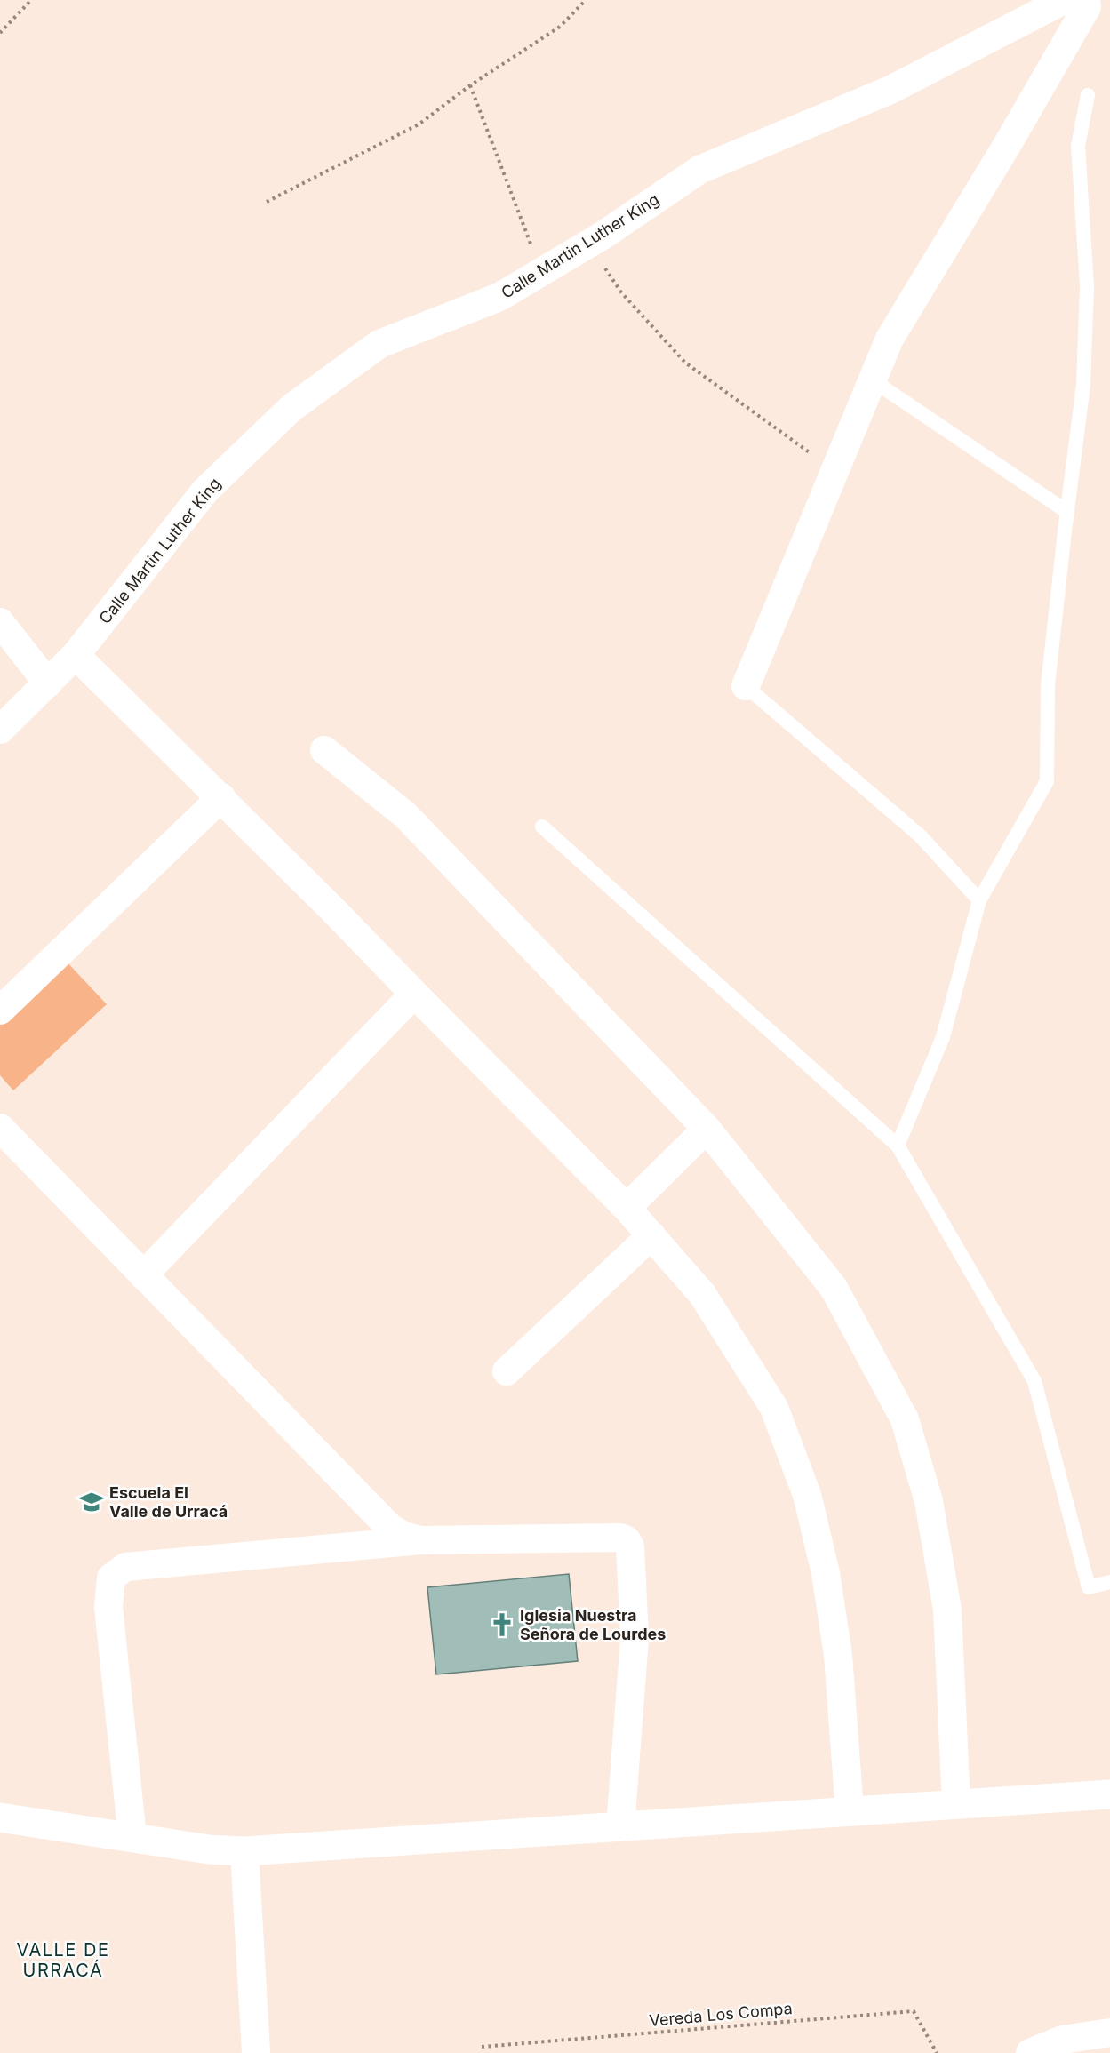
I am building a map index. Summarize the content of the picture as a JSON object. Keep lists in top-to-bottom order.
{
  "streets": {
    "street": ["Calle Martin Luther King"],
    "path": ["Vereda Los Compa"]
  },
  "districts": ["VALLE DE URRACÁ"],
  "places": {
    "school or university": ["Escuela El Valle de Urracá"],
    "church": ["Iglesia Nuestra Señora de Lourdes"]
  }
}
